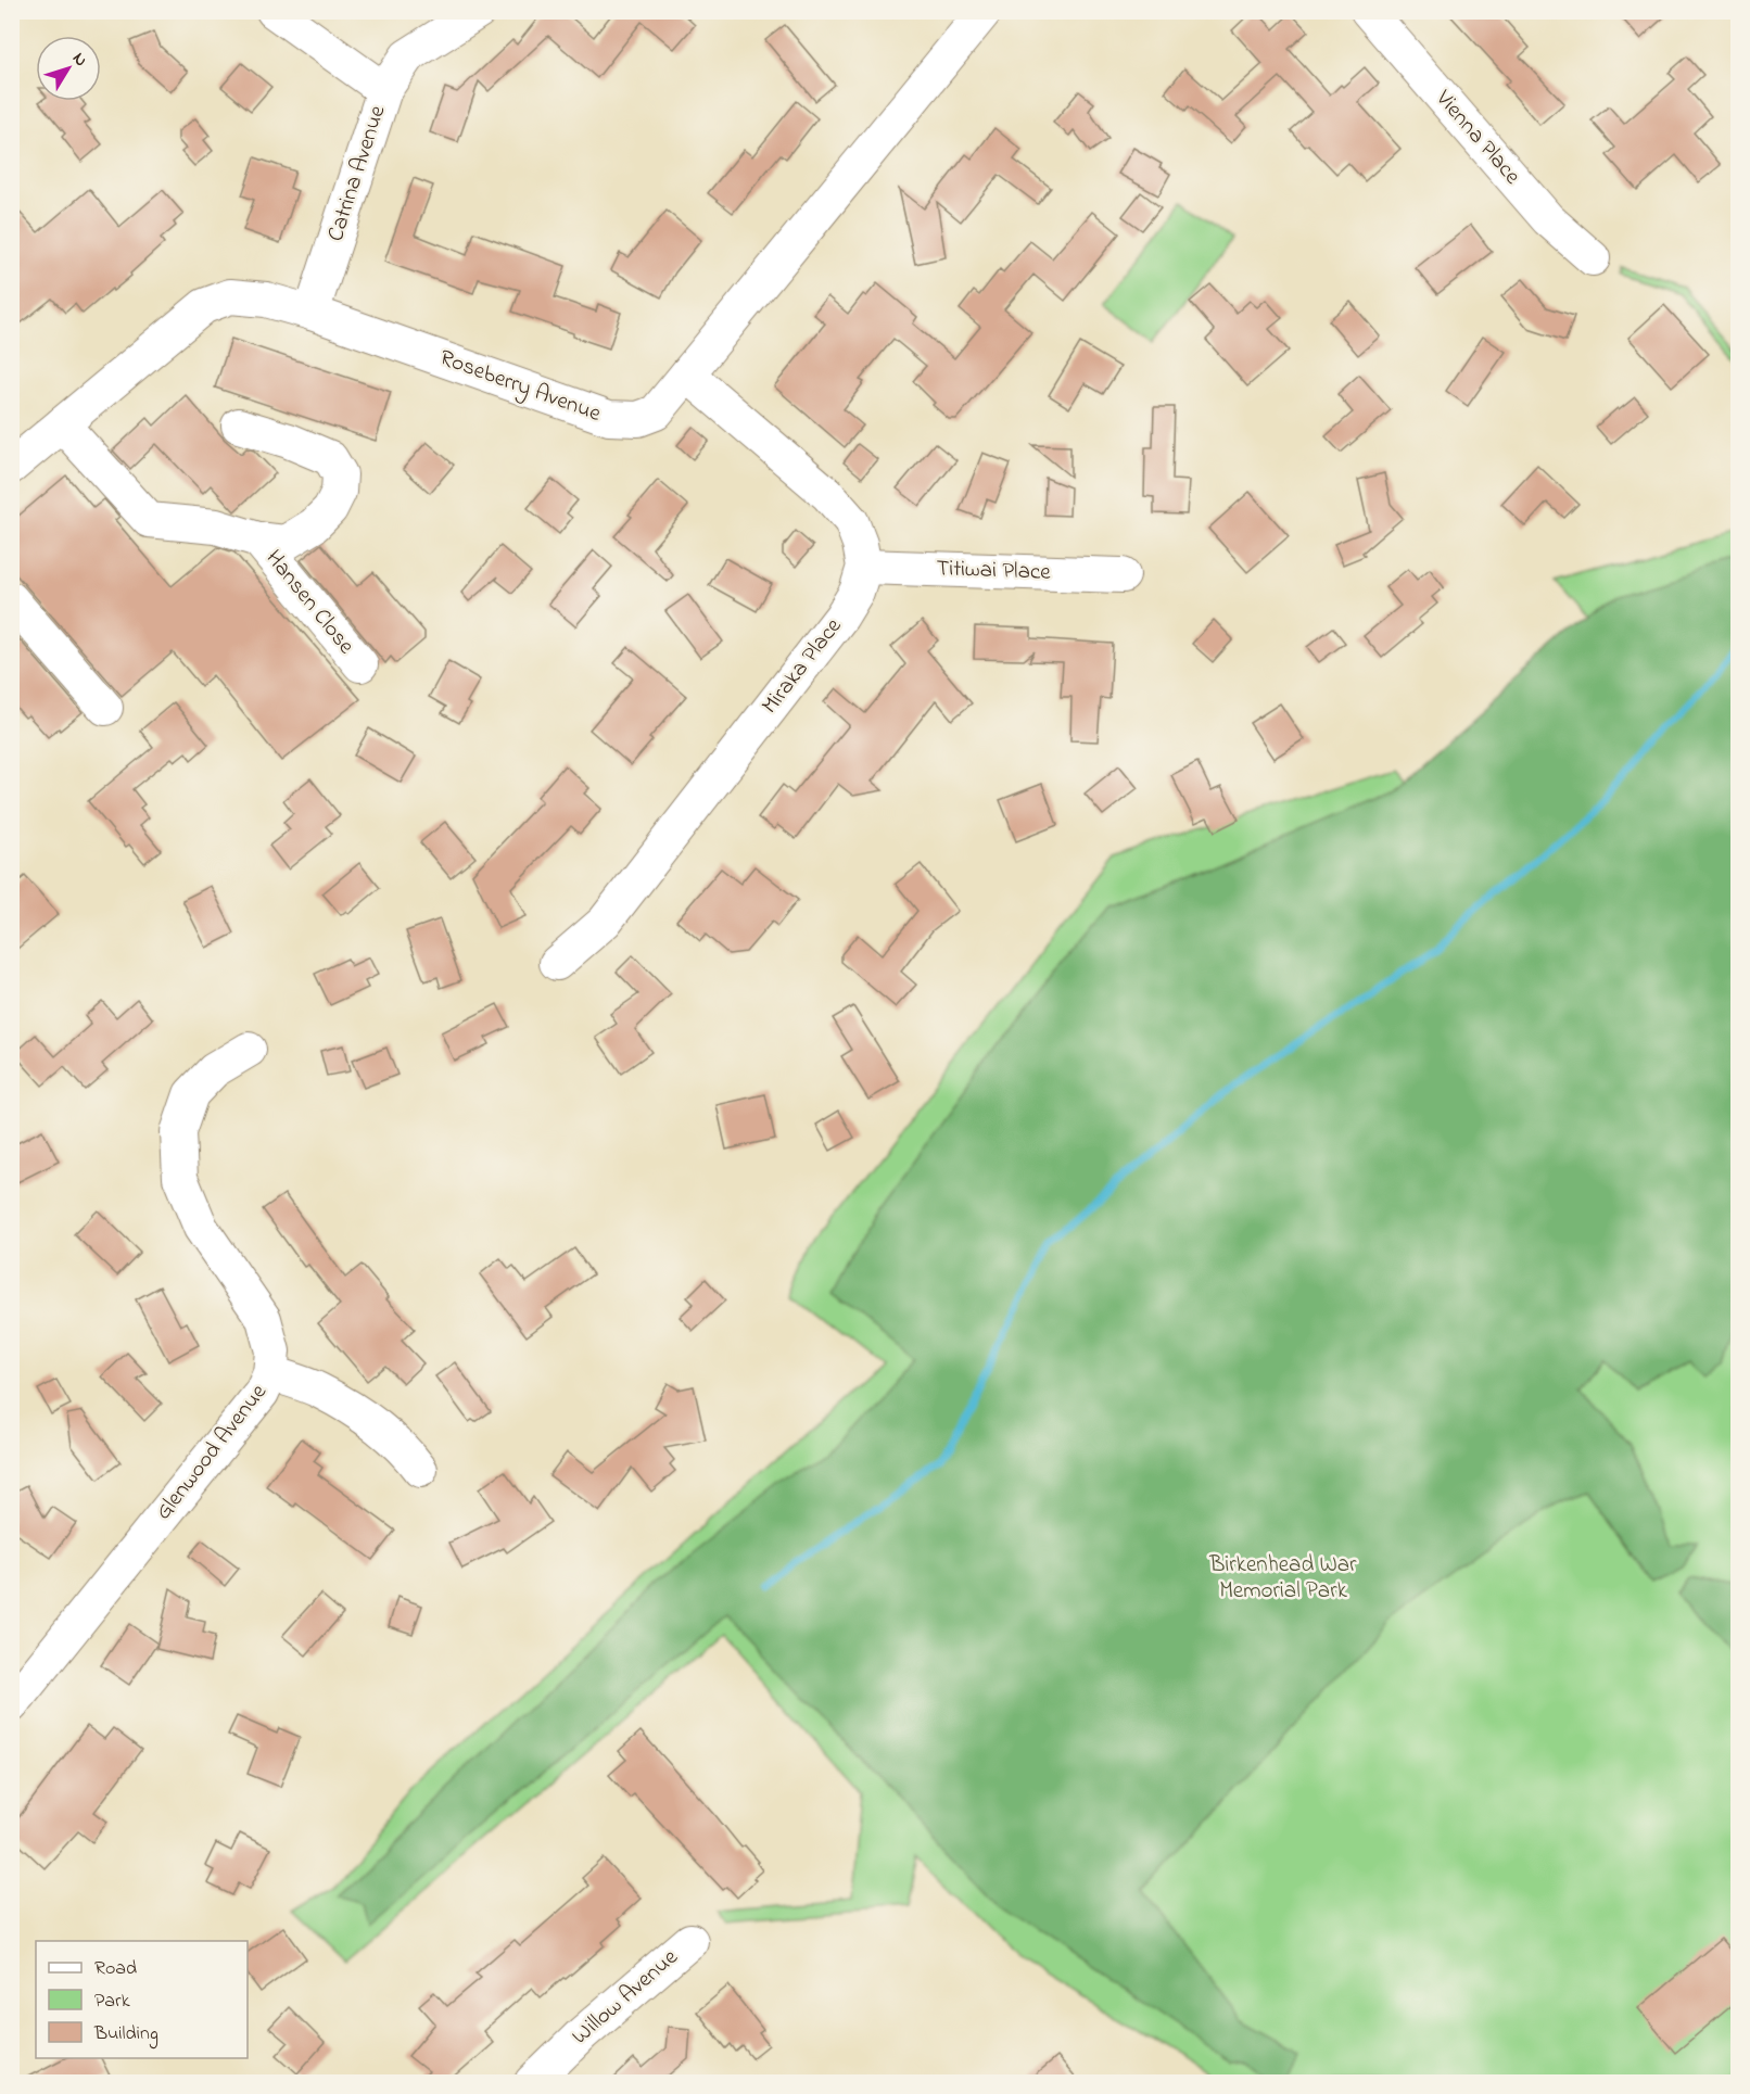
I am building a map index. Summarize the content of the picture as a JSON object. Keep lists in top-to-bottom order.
{
  "streets": {
    "street": [
      "Vienna Place",
      "Catrina Avenue",
      "Roseberry Avenue",
      "Titiwai Place",
      "Hansen Close",
      "Miraka Place",
      "Glenwood Avenue",
      "Willow Avenue"
    ]
  },
  "crossings": [
    ["Catrina Avenue", "Roseberry Avenue"],
    ["Roseberry Avenue", "Hansen Close"],
    ["Titiwai Place", "Miraka Place"]
  ],
  "parks": ["Birkenhead War Memorial Park"],
  "legend": ["Road", "Park", "Building"],
  "north": "top right"
}
